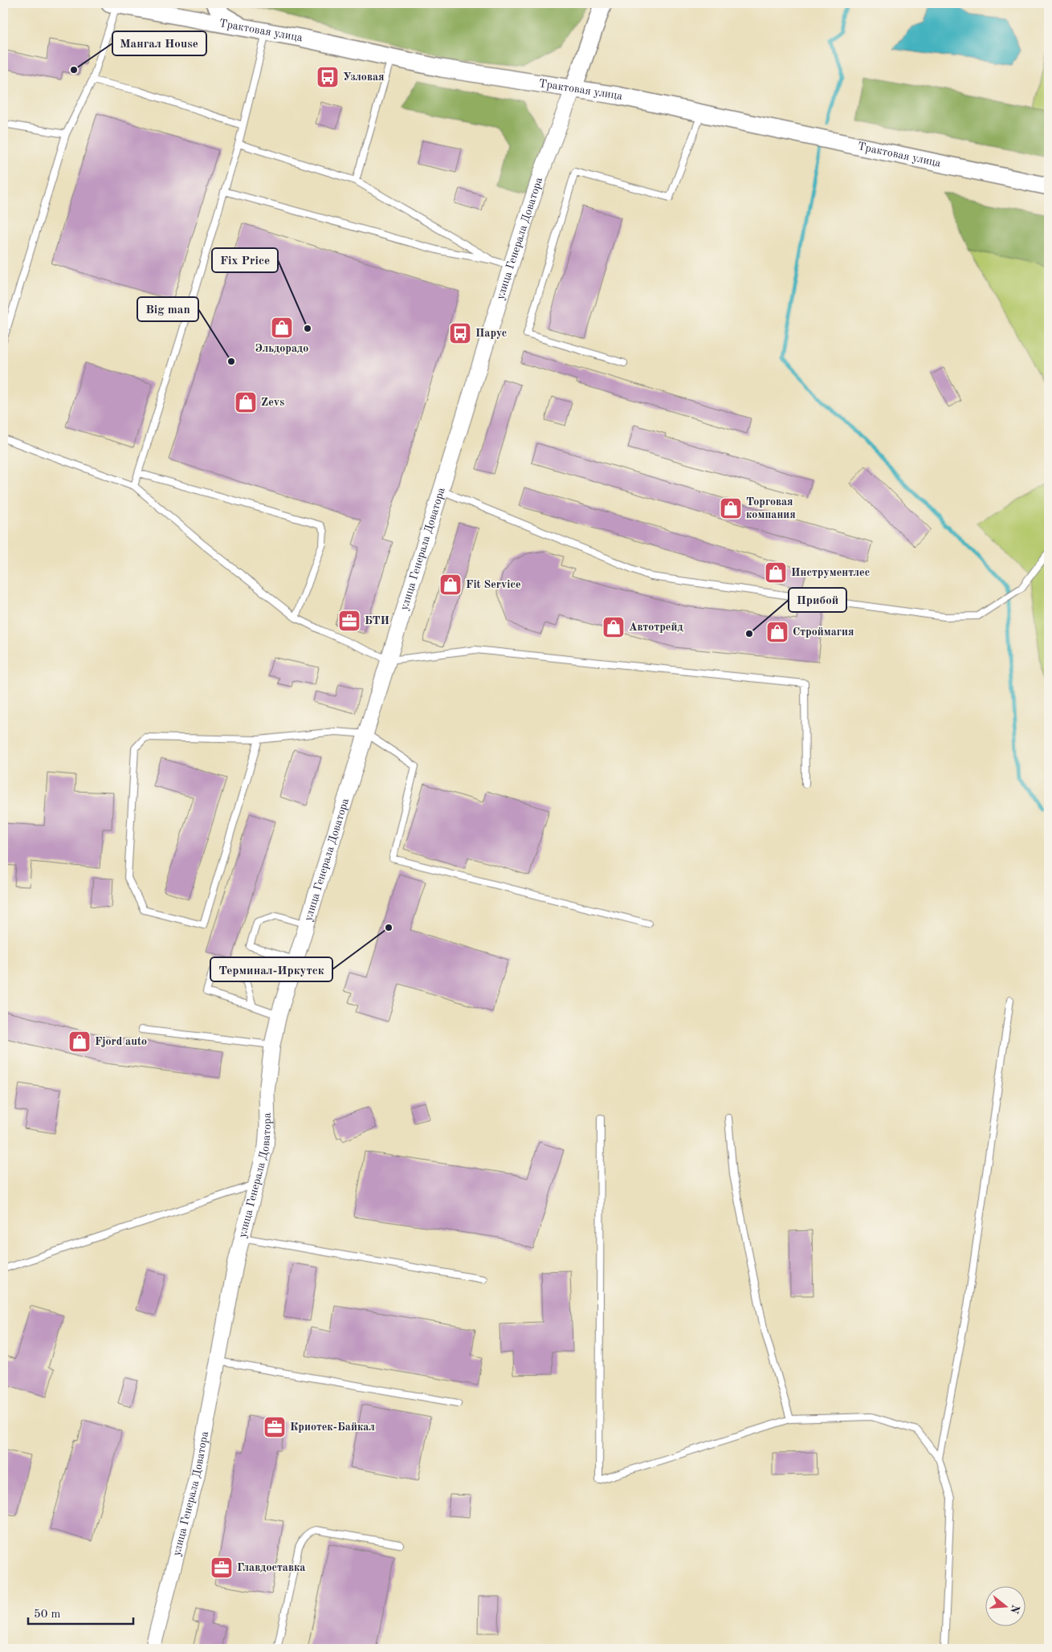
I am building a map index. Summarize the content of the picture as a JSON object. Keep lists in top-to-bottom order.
{
  "streets": {
    "main road": ["Трактовая улица"],
    "street": ["улица Генерала Доватора"]
  },
  "crossings": [
    ["Трактовая улица", "улица Генерала Доватора"]
  ],
  "places": {
    "other": [
      "Мангал House",
      "Fix Price",
      "Big man",
      "Прибой",
      "Терминал-Иркутск"
    ],
    "bus stop": ["Узловая", "Парус"],
    "shop": [
      "Эльдорадо",
      "Zevs",
      "Торговая компания",
      "Инструментлес",
      "Fit Service",
      "Автотрейд",
      "Строймагия",
      "Fjord auto"
    ],
    "office": ["БТИ", "Криотек-Байкал", "Главдоставка"]
  },
  "scale_bar": "50 m",
  "north": "right"
}
